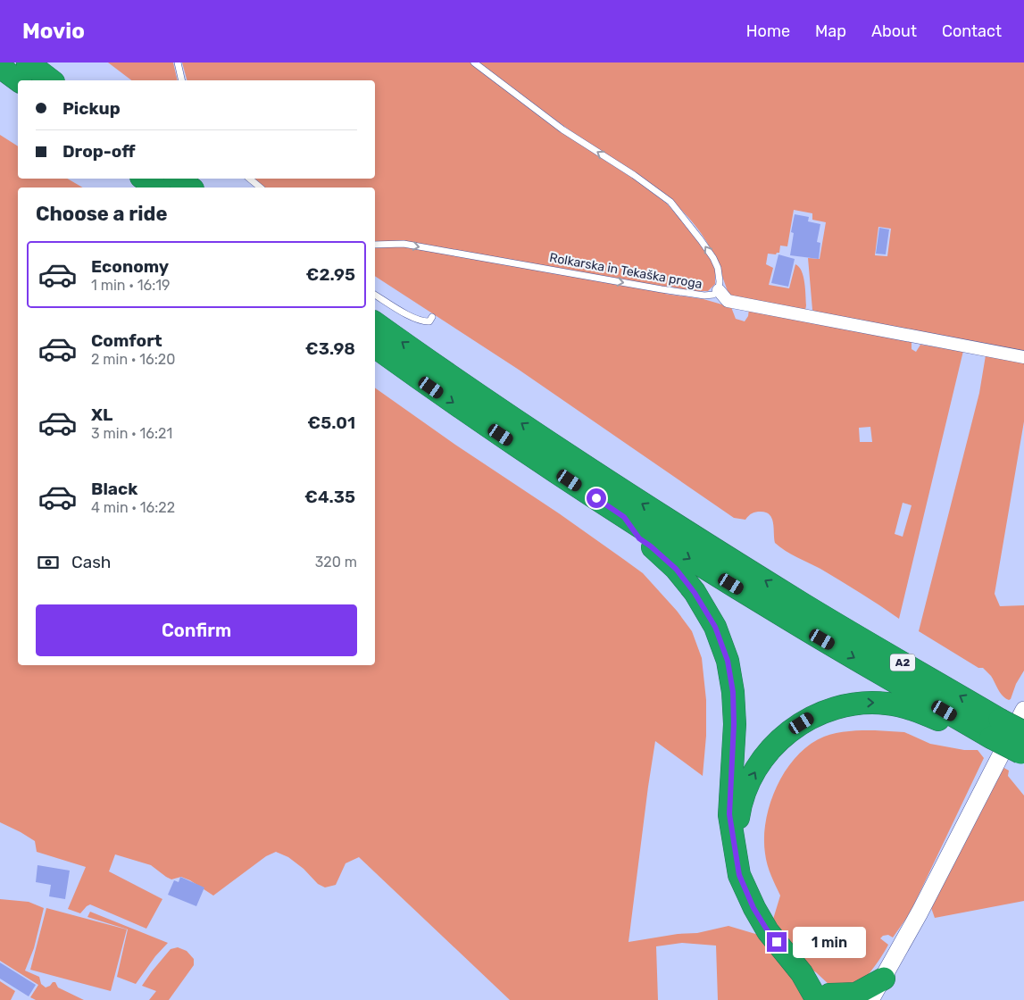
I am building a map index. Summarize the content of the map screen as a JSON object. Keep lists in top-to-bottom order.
{
  "streets": {
    "highway": ["A2"],
    "lane": ["Rolkarska in Tekaška proga"]
  },
  "page": {
    "header": "Movio",
    "nav": [
      "Home",
      "Map",
      "About",
      "Contact"
    ],
    "banner": ["Pickup", "Drop-off"],
    "heading": "Choose a ride",
    "list": [
      {
        "name": "Economy",
        "note": "1 min · 16:19",
        "value": "€2.95"
      },
      {
        "name": "Comfort",
        "note": "2 min · 16:20",
        "value": "€3.98"
      },
      {
        "name": "XL",
        "note": "3 min · 16:21",
        "value": "€5.01"
      },
      {
        "name": "Black",
        "note": "4 min · 16:22",
        "value": "€4.35"
      }
    ],
    "pay": ["Cash", "320 m"],
    "buttons": "Confirm",
    "bubble": "1 min"
  }
}
